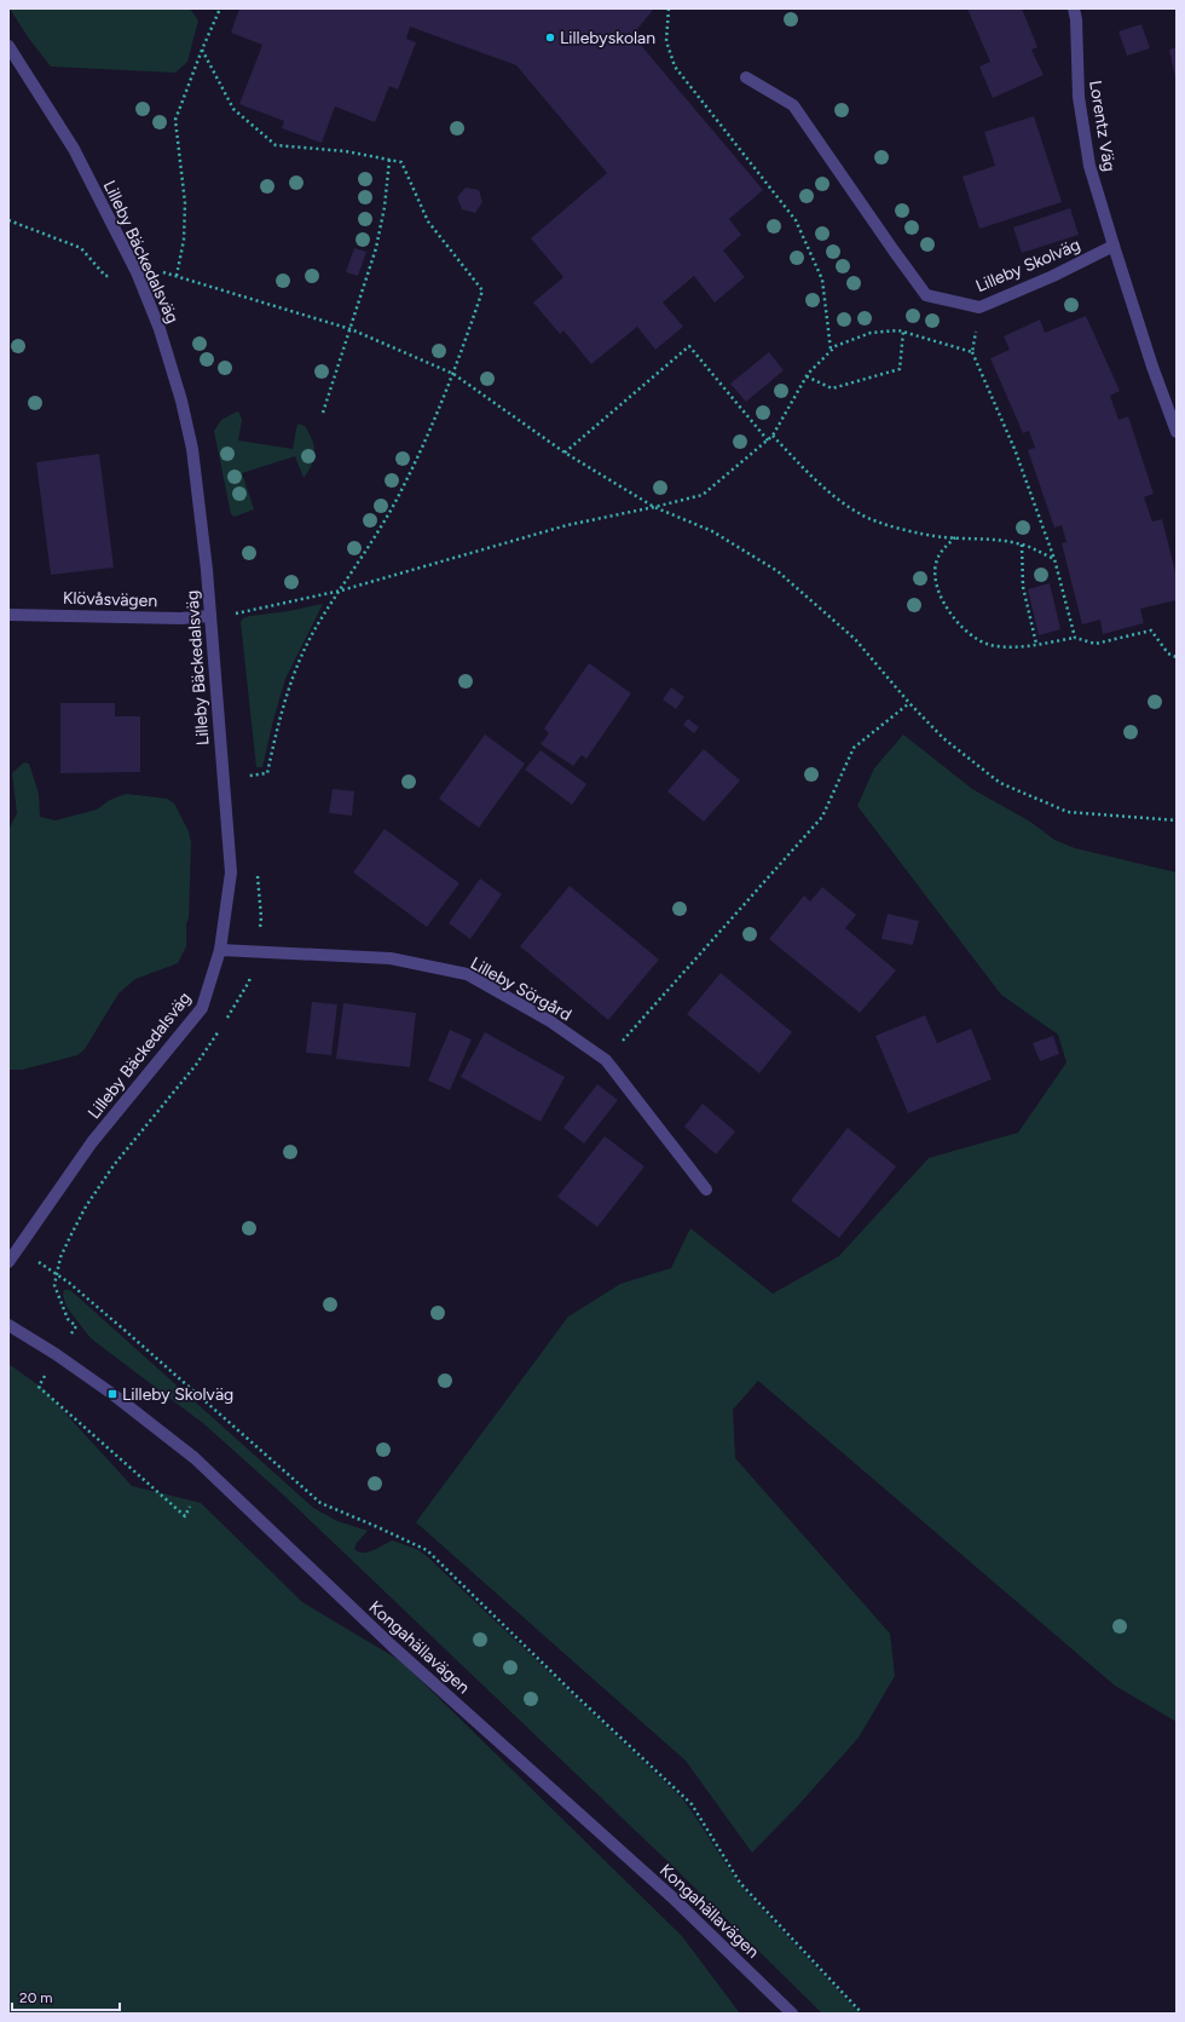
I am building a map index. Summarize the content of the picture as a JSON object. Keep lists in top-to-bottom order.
{
  "streets": {
    "street": [
      "Lorentz Väg",
      "Lilleby Bäckedalsväg",
      "Lilleby Skolväg",
      "Klövåsvägen",
      "Lilleby Sörgård",
      "Kongahällavägen"
    ]
  },
  "crossings": [
    ["Lorentz Väg", "Lilleby Skolväg"],
    ["Lilleby Bäckedalsväg", "Klövåsvägen"],
    ["Lilleby Bäckedalsväg", "Lilleby Sörgård"]
  ],
  "places": {
    "other": ["Lillebyskolan"],
    "transit": ["Lilleby Skolväg"]
  },
  "scale_bar": "20 m"
}
